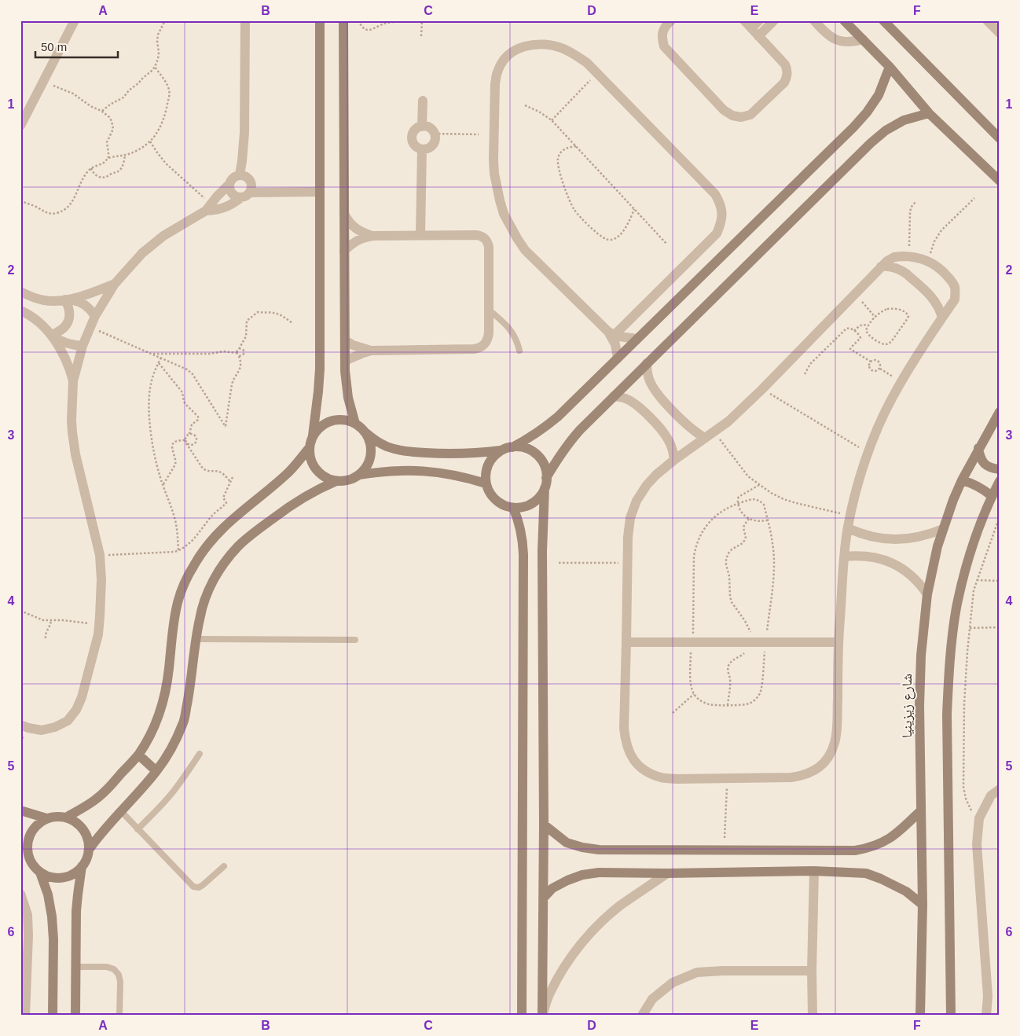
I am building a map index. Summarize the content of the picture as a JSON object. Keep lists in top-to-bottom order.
{
  "streets": {
    "street": ["شارع زيزينيا"]
  },
  "scale_bar": "50 m",
  "grid": {
    "columns": [
      "A",
      "B",
      "C",
      "D",
      "E",
      "F"
    ],
    "rows": [
      "1",
      "2",
      "3",
      "4",
      "5",
      "6"
    ]
  }
}
